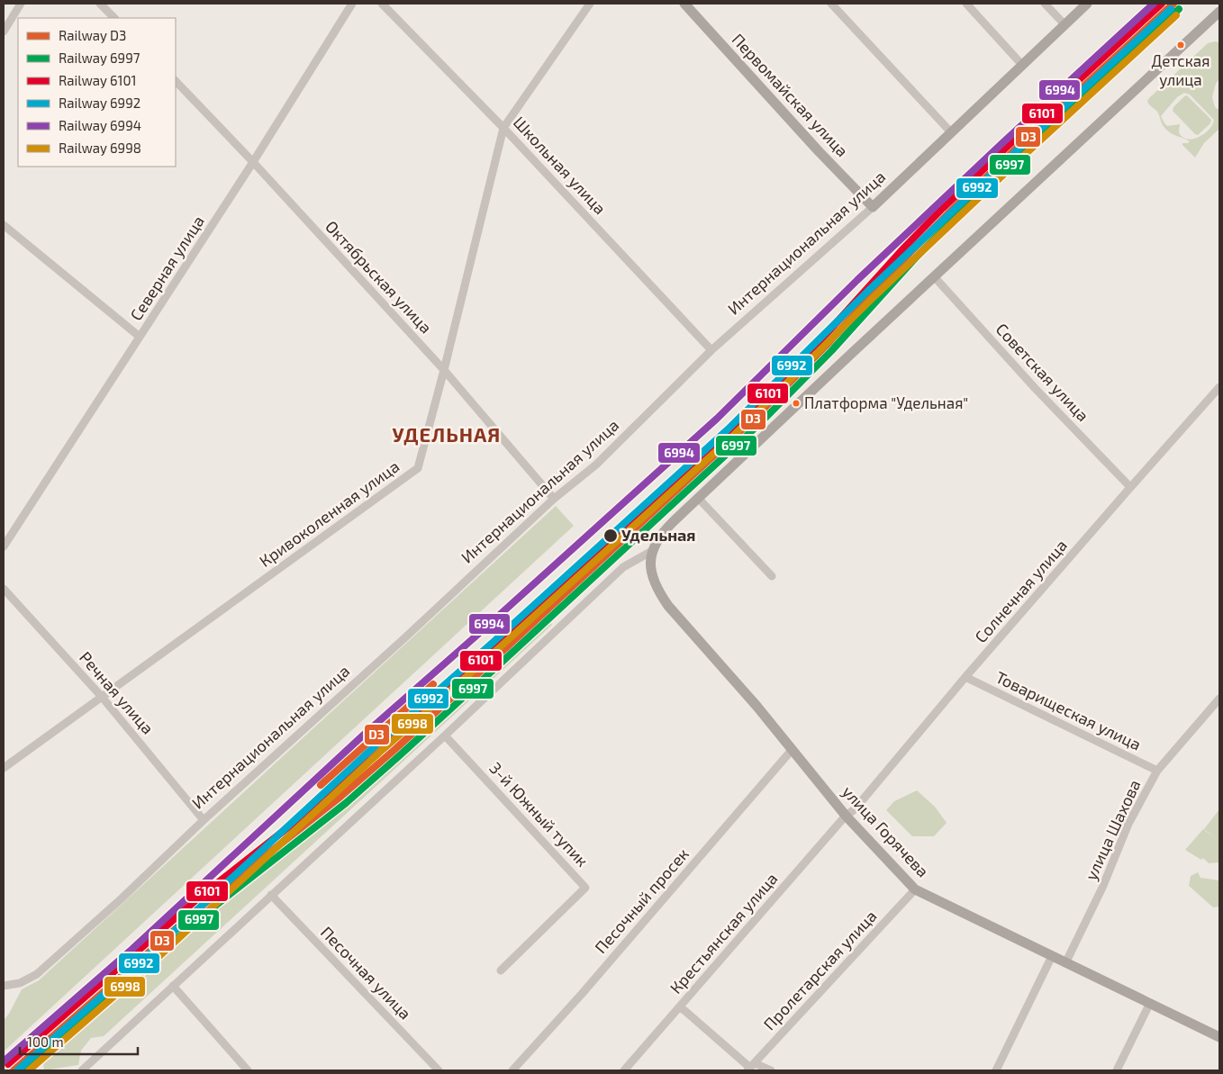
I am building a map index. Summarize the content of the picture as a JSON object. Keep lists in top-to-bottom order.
{
  "streets": {
    "main road": ["Первомайская улица", "Интернациональная улица", "улица Горячева"],
    "street": [
      "Школьная улица",
      "Северная улица",
      "Октябрьская улица",
      "Советская улица",
      "Кривоколенная улица",
      "Солнечная улица",
      "Речная улица",
      "Товарищеская улица",
      "3-й Южный тупик",
      "улица Шахова",
      "Песочный просек",
      "Крестьянская улица",
      "Пролетарская улица",
      "Песочная улица"
    ]
  },
  "crossings": [
    ["Первомайская улица", "Интернациональная улица"],
    ["Школьная улица", "Интернациональная улица"],
    ["Школьная улица", "Кривоколенная улица"],
    ["Интернациональная улица", "Октябрьская улица"],
    ["Интернациональная улица", "Речная улица"],
    ["Северная улица", "Октябрьская улица"],
    ["Октябрьская улица", "Кривоколенная улица"],
    ["Советская улица", "Солнечная улица"],
    ["Кривоколенная улица", "Речная улица"],
    ["Солнечная улица", "Товарищеская улица"],
    ["Солнечная улица", "улица Горячева"],
    ["Солнечная улица", "Крестьянская улица"],
    ["Товарищеская улица", "улица Шахова"],
    ["улица Шахова", "улица Горячева"],
    ["улица Горячева", "Песочный просек"],
    ["улица Горячева", "Крестьянская улица"],
    ["улица Горячева", "Пролетарская улица"]
  ],
  "districts": ["УДЕЛЬНАЯ"],
  "places": ["Детская улица", "Платформа \"Удельная\"", "Удельная"],
  "lines": [
    "rail line D3",
    "rail line 6101",
    "rail line 6994",
    "rail line 6997",
    "rail line 6992",
    "rail line 6998"
  ],
  "legend": [
    "Railway D3",
    "Railway 6997",
    "Railway 6101",
    "Railway 6992",
    "Railway 6994",
    "Railway 6998"
  ],
  "scale_bar": "100 m"
}
